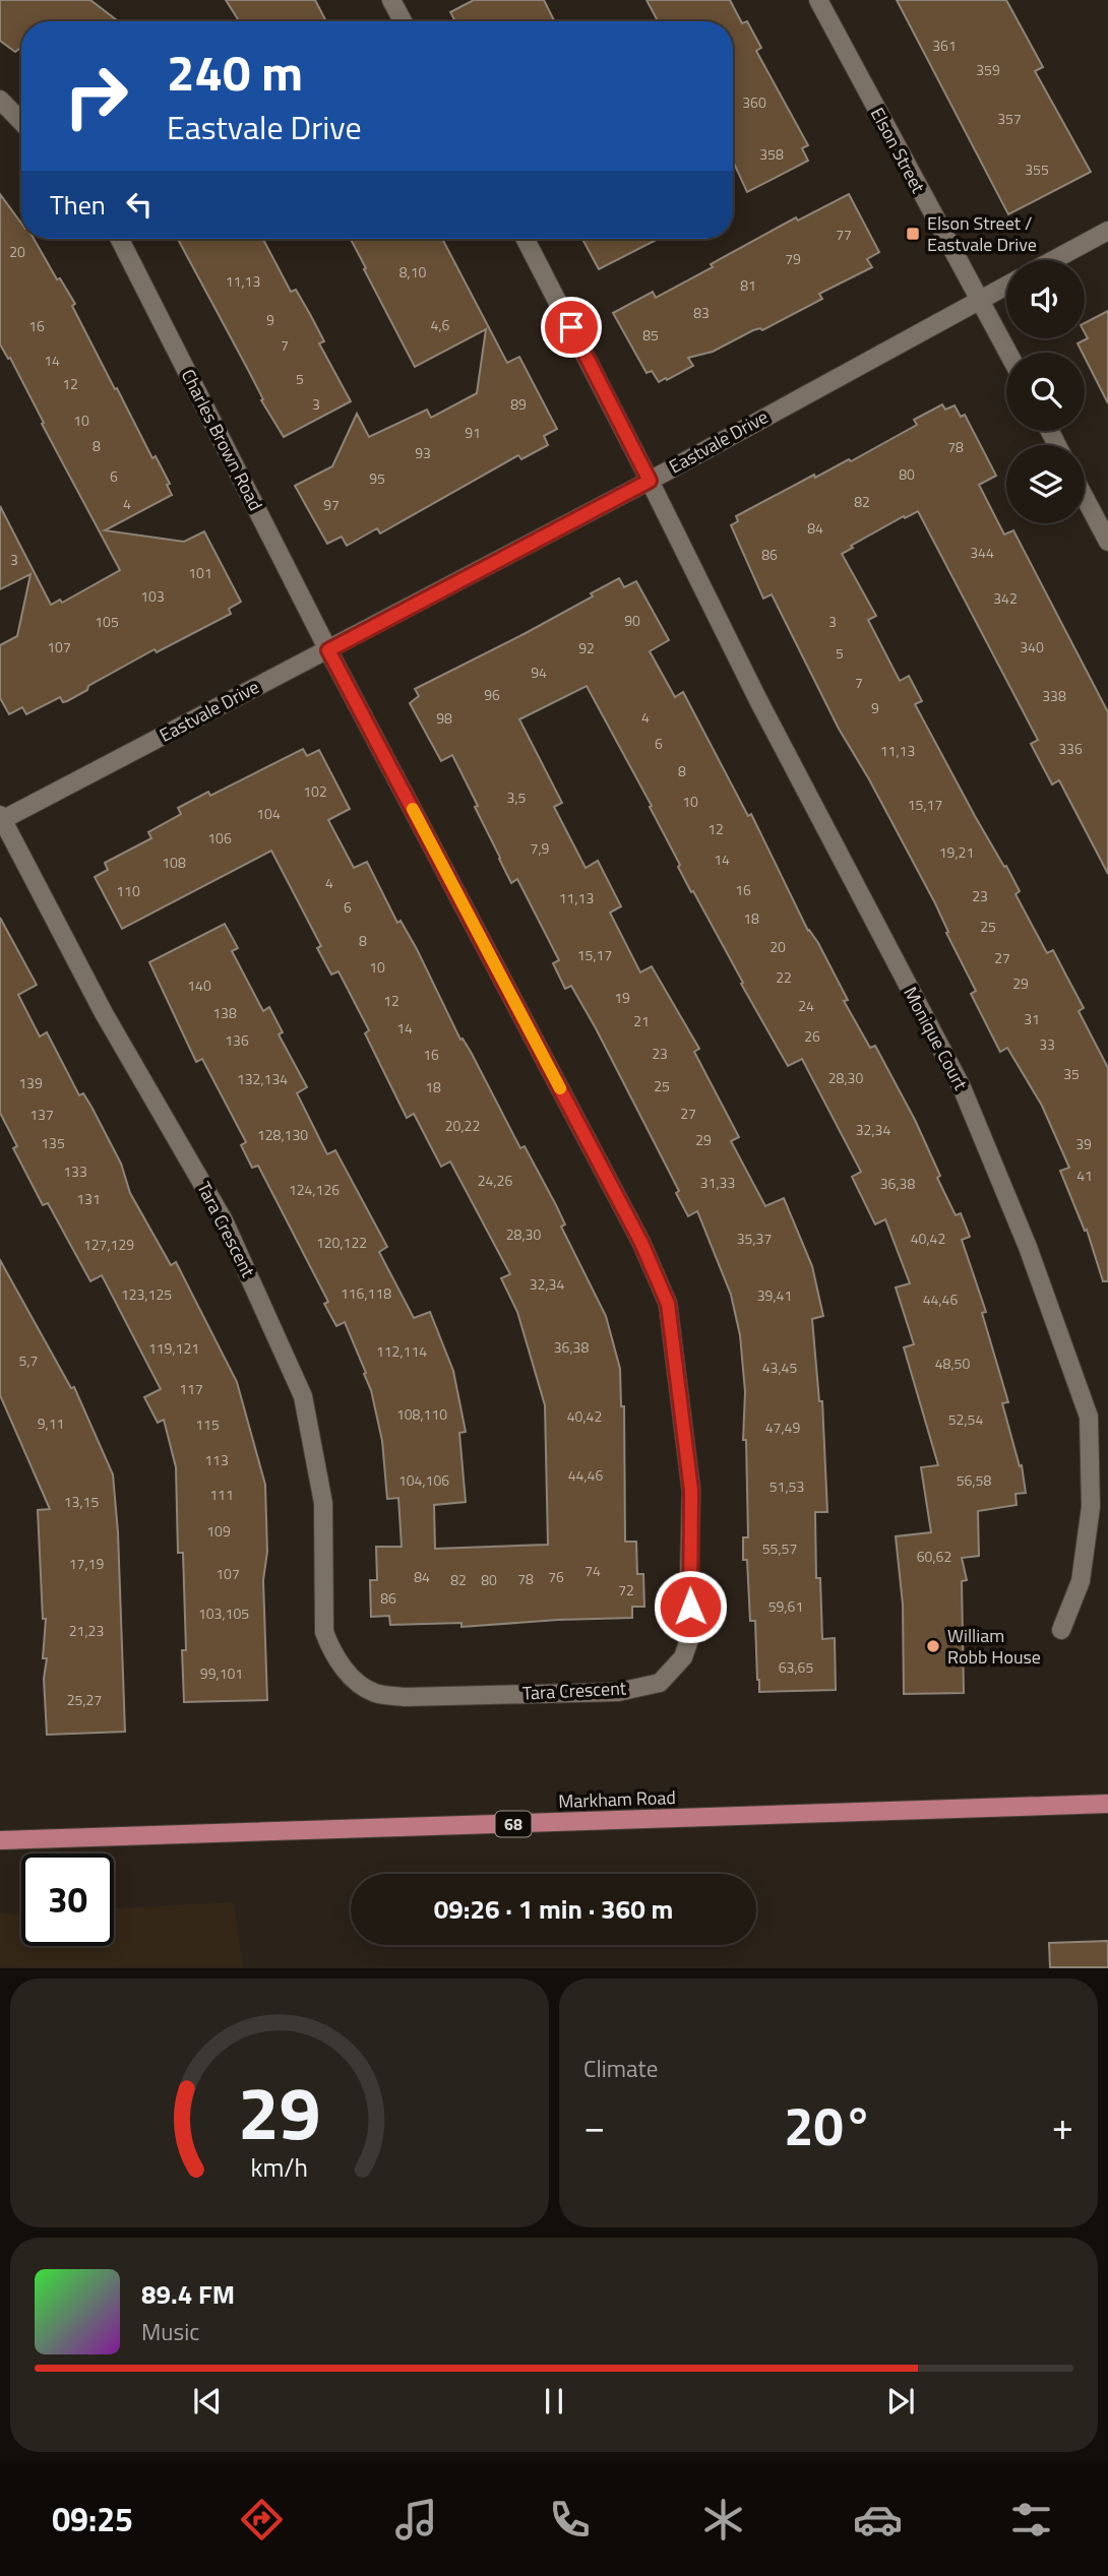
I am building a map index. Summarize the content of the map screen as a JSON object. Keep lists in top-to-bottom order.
{
  "streets": {
    "main road": ["Markham Road", "68"],
    "street": [
      "Elson Street",
      "Charles Brown Road",
      "Eastvale Drive",
      "Monique Court",
      "Tara Crescent"
    ]
  },
  "crossings": [
    ["Elson Street", "Eastvale Drive"],
    ["Charles Brown Road", "Eastvale Drive"],
    ["Charles Brown Road", "Tara Crescent"],
    ["Eastvale Drive", "Monique Court"],
    ["Eastvale Drive", "Tara Crescent"]
  ],
  "places": {
    "transit": ["Elson Street / Eastvale Drive"],
    "other": ["William Robb House"]
  },
  "house_numbers": [
    "361",
    "359",
    "360",
    "357",
    "358",
    "355",
    "77",
    "20",
    "79",
    "8,10",
    "11,13",
    "81",
    "83",
    "9",
    "4,6",
    "16",
    "85",
    "7",
    "14",
    "5",
    "12",
    "3",
    "89",
    "10",
    "91",
    "8",
    "78",
    "93",
    "80",
    "6",
    "95",
    "82",
    "4",
    "97",
    "84",
    "344",
    "86",
    "3",
    "101",
    "103",
    "342",
    "90",
    "105",
    "3",
    "107",
    "340",
    "92",
    "5",
    "94",
    "7",
    "96",
    "338",
    "9",
    "4",
    "98",
    "6",
    "336",
    "11,13",
    "8",
    "102",
    "3,5",
    "10",
    "15,17",
    "104",
    "12",
    "106",
    "7,9",
    "19,21",
    "14",
    "108",
    "4",
    "16",
    "110",
    "23",
    "11,13",
    "6",
    "18",
    "25",
    "8",
    "20",
    "15,17",
    "27",
    "10",
    "22",
    "29",
    "140",
    "19",
    "12",
    "24",
    "138",
    "31",
    "21",
    "14",
    "26",
    "136",
    "33",
    "23",
    "16",
    "35",
    "28,30",
    "132,134",
    "139",
    "25",
    "18",
    "27",
    "137",
    "20,22",
    "32,34",
    "128,130",
    "29",
    "135",
    "39",
    "133",
    "41",
    "24,26",
    "31,33",
    "36,38",
    "124,126",
    "131",
    "28,30",
    "35,37",
    "40,42",
    "120,122",
    "127,129",
    "32,34",
    "116,118",
    "123,125",
    "39,41",
    "44,46",
    "36,38",
    "119,121",
    "112,114",
    "5,7",
    "48,50",
    "43,45",
    "117",
    "108,110",
    "40,42",
    "52,54",
    "9,11",
    "115",
    "47,49",
    "113",
    "44,46",
    "104,106",
    "56,58",
    "51,53",
    "111",
    "13,15",
    "109",
    "55,57",
    "60,62",
    "17,19",
    "74",
    "107",
    "84",
    "76",
    "78",
    "82",
    "80",
    "72",
    "86",
    "59,61",
    "103,105",
    "21,23",
    "63,65",
    "99,101",
    "25,27"
  ],
  "page": {
    "turn": ["240 m", "Eastvale Drive"],
    "then": "Then",
    "limit": "30",
    "trip": "09:26 · 1 min · 360 m",
    "tile": "Climate",
    "heat": ["−", "20°", "+"],
    "song": ["89.4 FM", "Music"],
    "tabs": "09:25",
    "gauge": ["29", "km/h"]
  }
}
